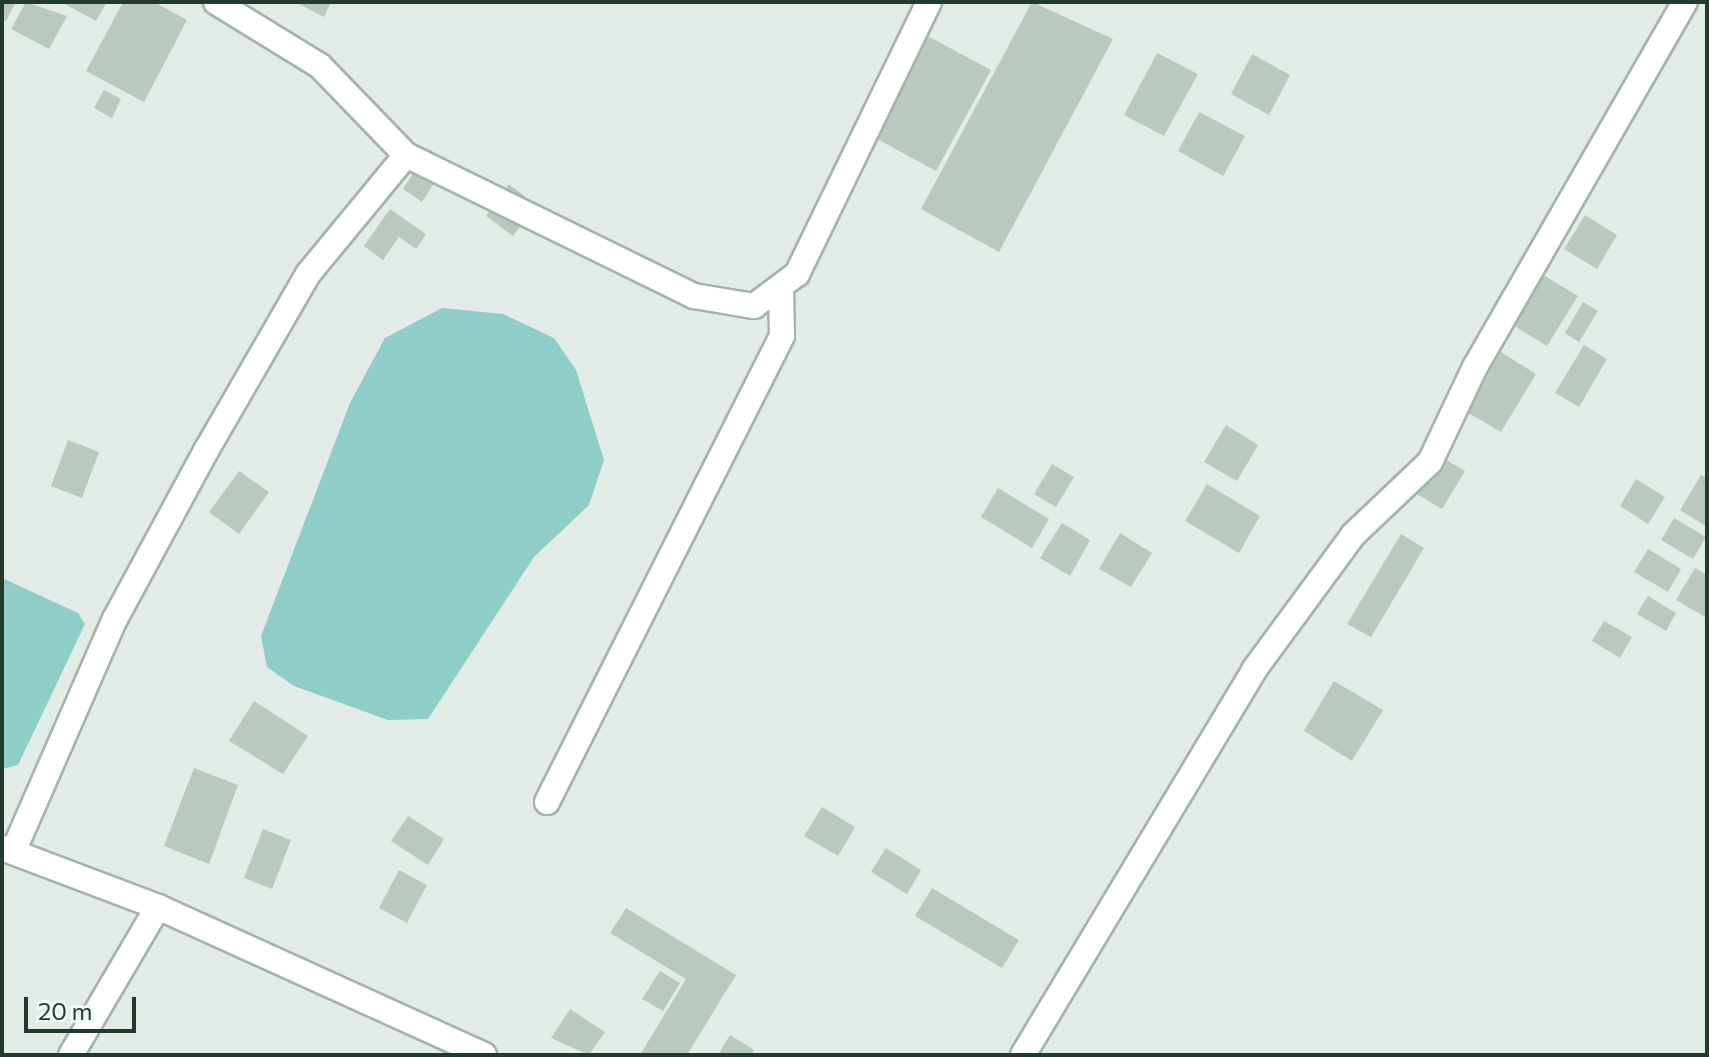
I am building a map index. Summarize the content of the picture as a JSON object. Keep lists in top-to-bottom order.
{
  "scale_bar": "20 m"
}
